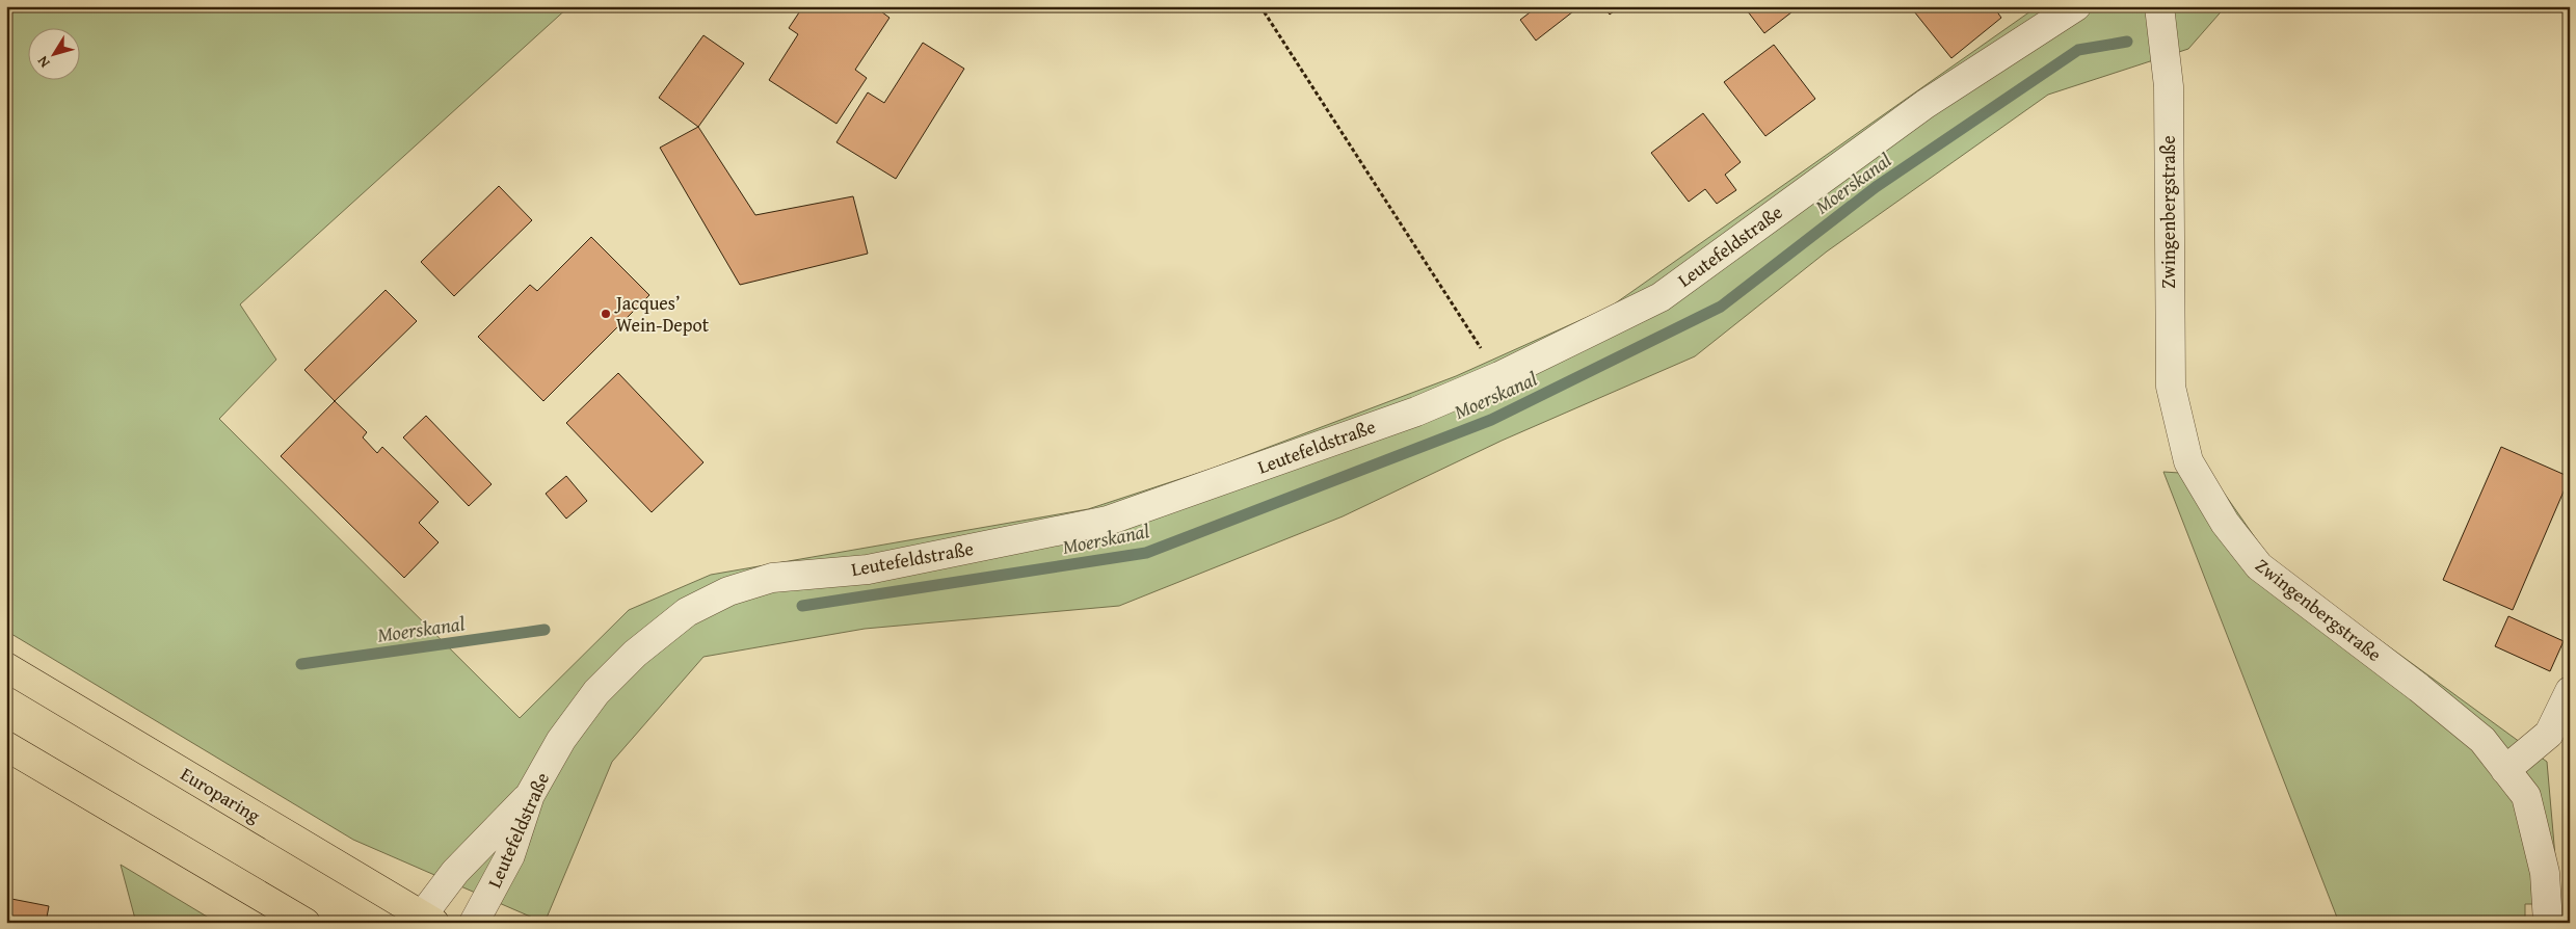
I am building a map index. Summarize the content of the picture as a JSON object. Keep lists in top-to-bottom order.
{
  "streets": {
    "main road": ["Europaring"],
    "street": ["Zwingenbergstraße", "Leutefeldstraße"]
  },
  "water": ["Moerskanal"],
  "places": ["Jacques’ Wein-Depot"],
  "north": "bottom left"
}
